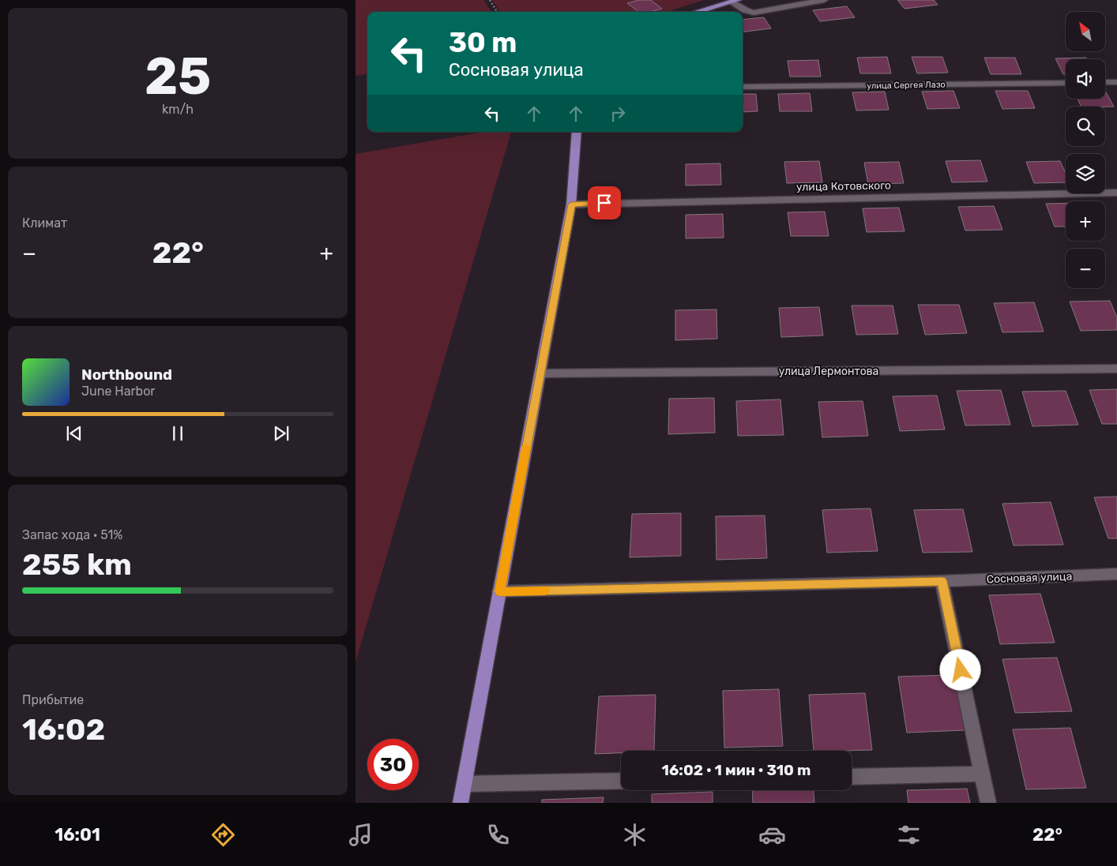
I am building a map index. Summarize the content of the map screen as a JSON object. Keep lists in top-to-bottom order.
{
  "streets": {
    "street": [
      "улица Сергея Лазо",
      "улица Котовского",
      "улица Лермонтова",
      "Сосновая улица"
    ]
  },
  "north": "top left",
  "page": {
    "tile": [
      ["25", "km/h"],
      "Климат",
      ["Запас хода · 51%", "255 km"],
      ["Прибытие", "16:02"]
    ],
    "map_buttons": ["+", "−"],
    "turn": ["30 m", "Сосновая улица"],
    "heat": ["−", "22°", "+"],
    "song": ["Northbound", "June Harbor"],
    "limit": "30",
    "trip": "16:02 · 1 мин · 310 m",
    "tabs": ["16:01", "22°"]
  }
}
